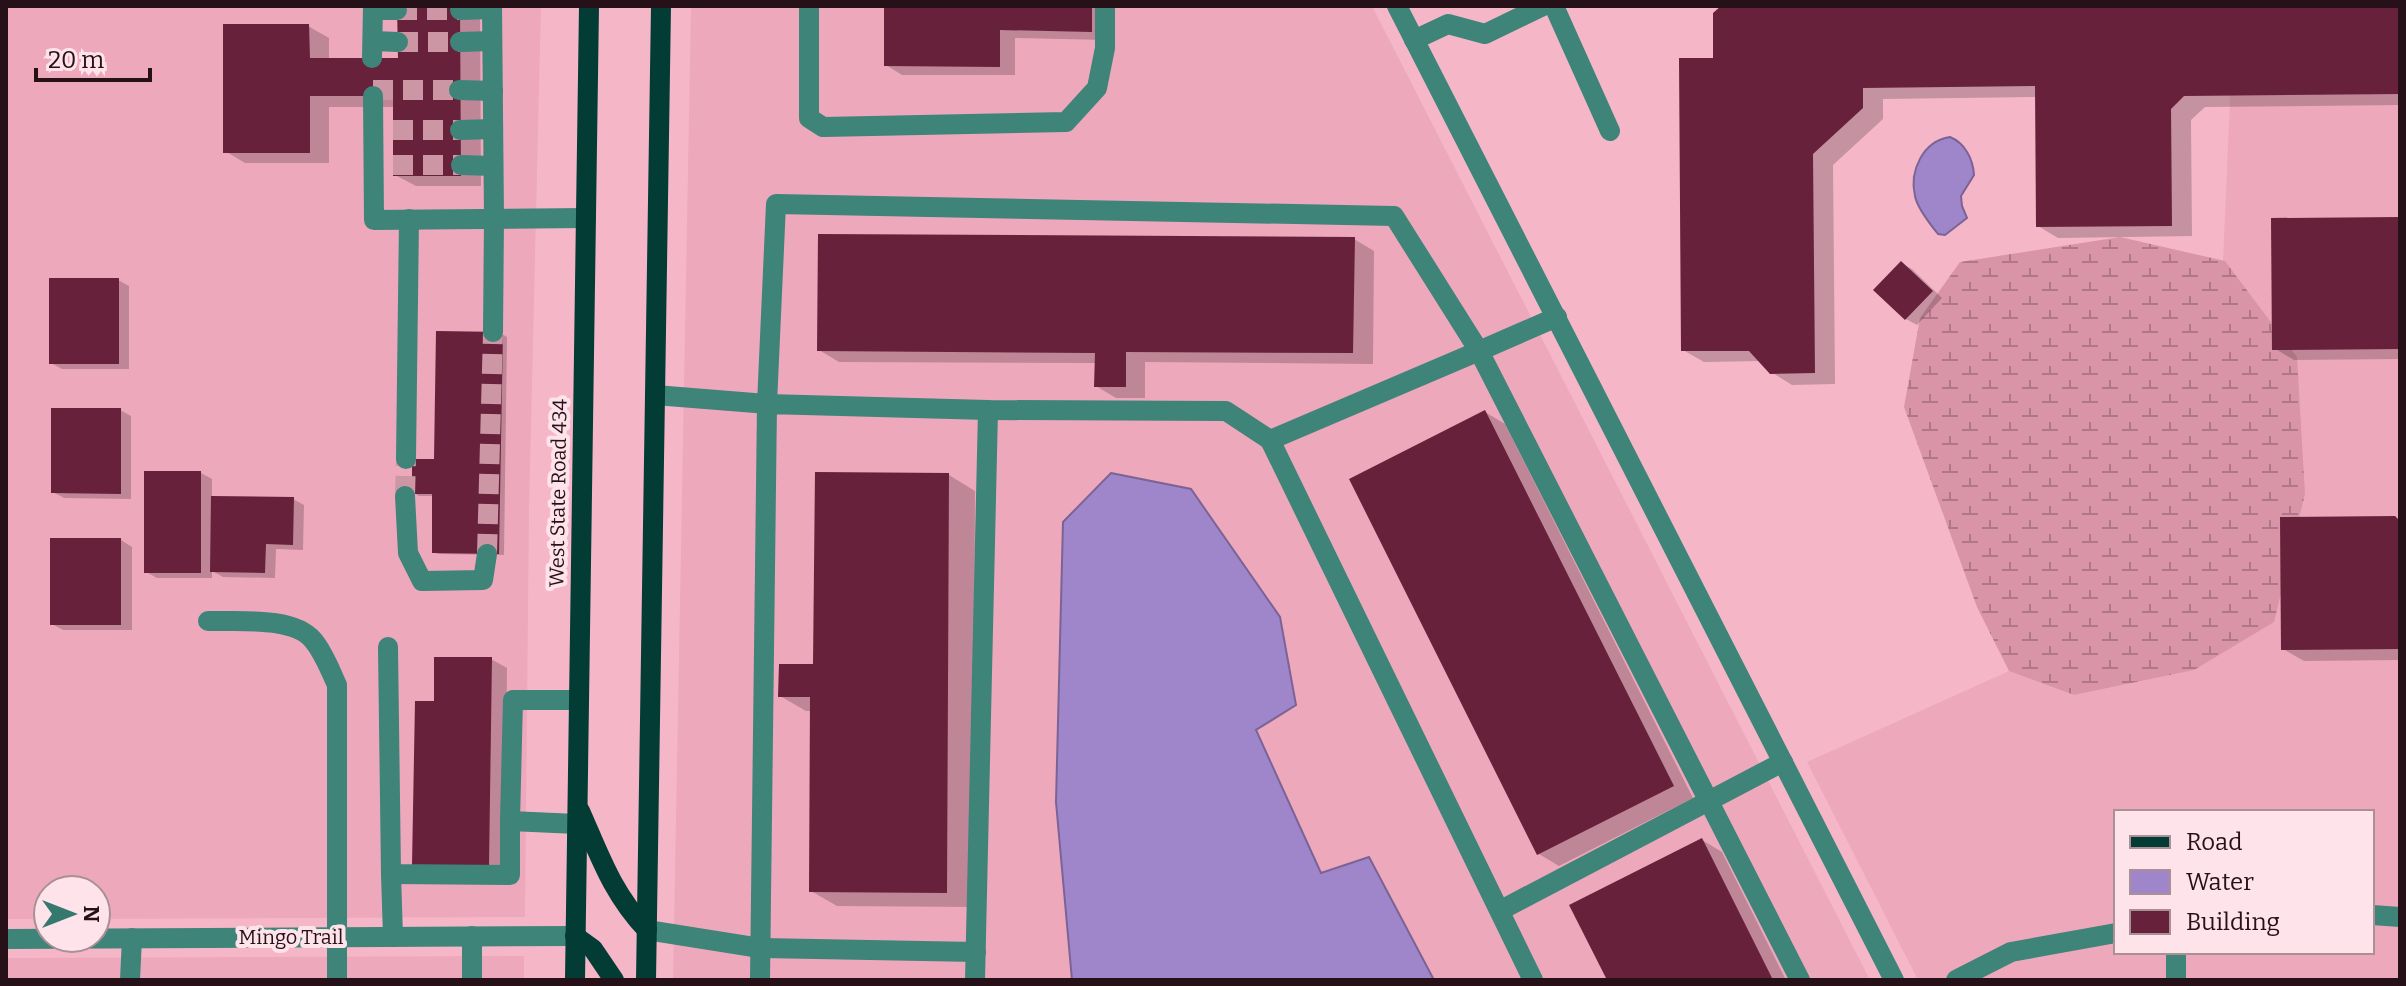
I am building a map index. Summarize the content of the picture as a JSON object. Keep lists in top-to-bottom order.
{
  "streets": {
    "main road": ["West State Road 434"],
    "street": ["Mingo Trail"]
  },
  "crossings": [
    ["West State Road 434", "Mingo Trail"]
  ],
  "legend": ["Road", "Water", "Building"],
  "scale_bar": "20 m",
  "north": "right"
}
